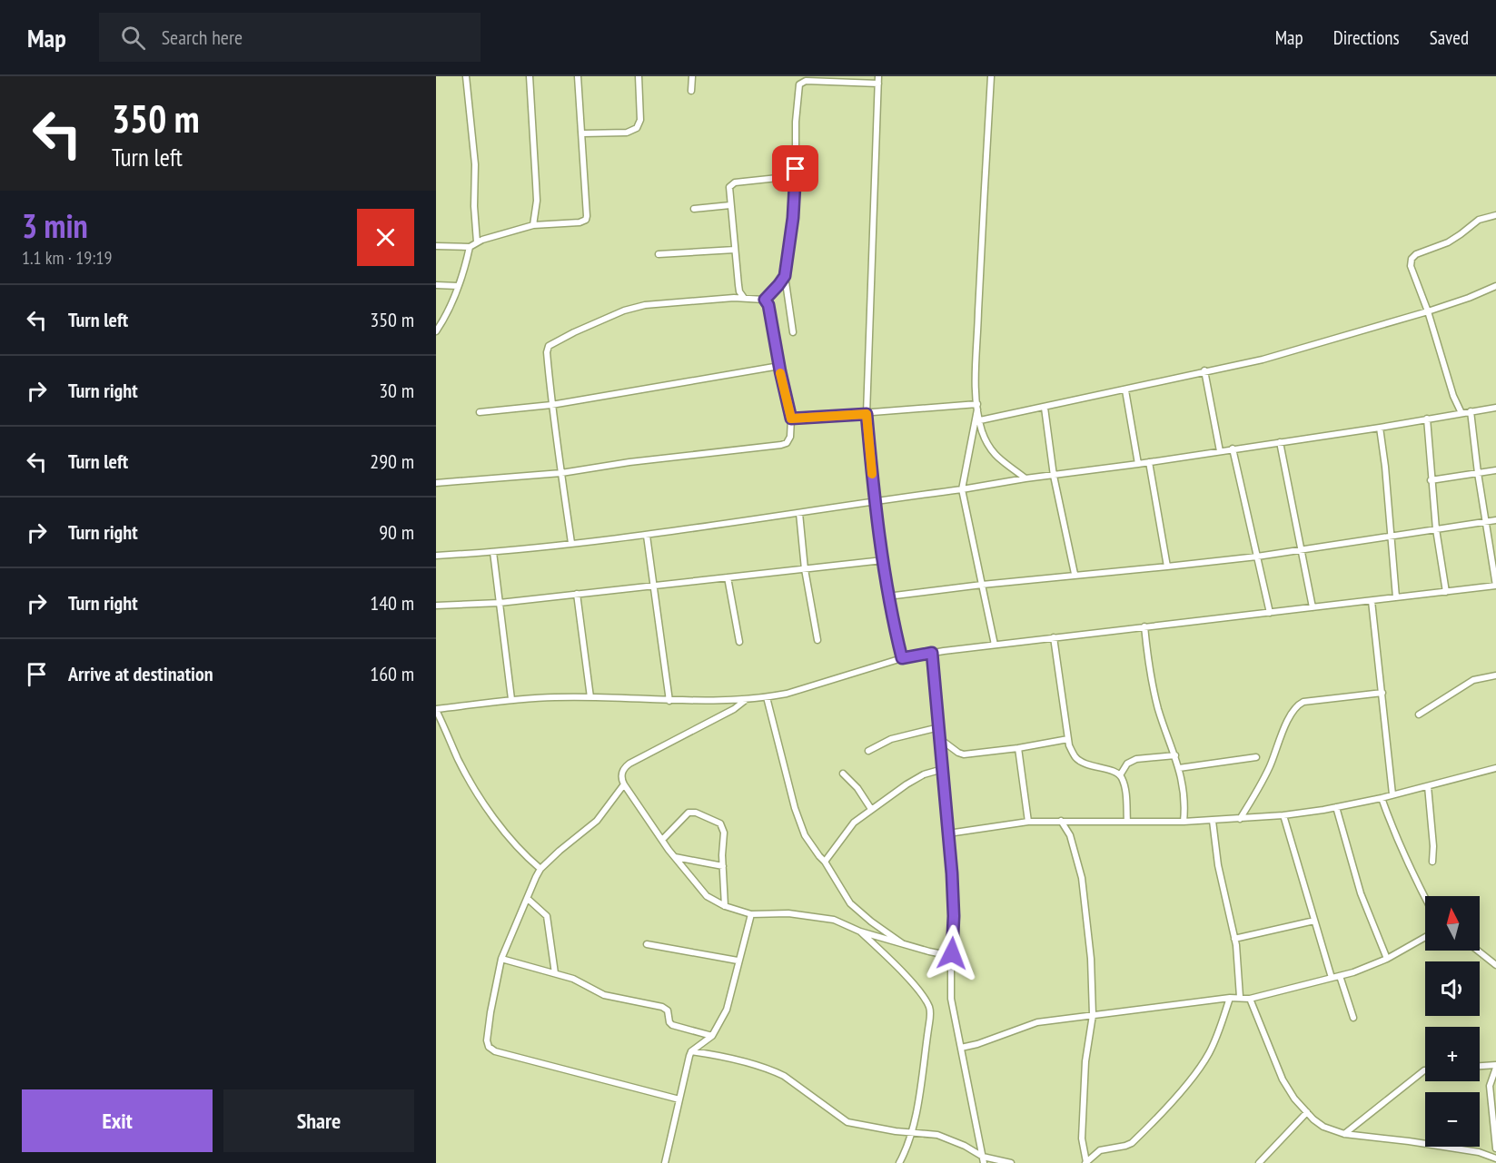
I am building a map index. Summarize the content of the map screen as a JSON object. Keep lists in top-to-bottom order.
{
  "north": "top",
  "page": {
    "header": "Map",
    "search": "Search here",
    "nav": ["Map", "Directions", "Saved"],
    "turn": ["350 m", "Turn left"],
    "heading": ["3 min", "1.1 km · 19:19"],
    "list": [
      {
        "name": "Turn left",
        "value": "350 m"
      },
      {
        "name": "Turn right",
        "value": "30 m"
      },
      {
        "name": "Turn left",
        "value": "290 m"
      },
      {
        "name": "Turn right",
        "value": "90 m"
      },
      {
        "name": "Turn right",
        "value": "140 m"
      },
      {
        "name": "Arrive at destination",
        "value": "160 m"
      }
    ],
    "map_buttons": ["+", "−"],
    "buttons": ["Exit", "Share"]
  }
}
